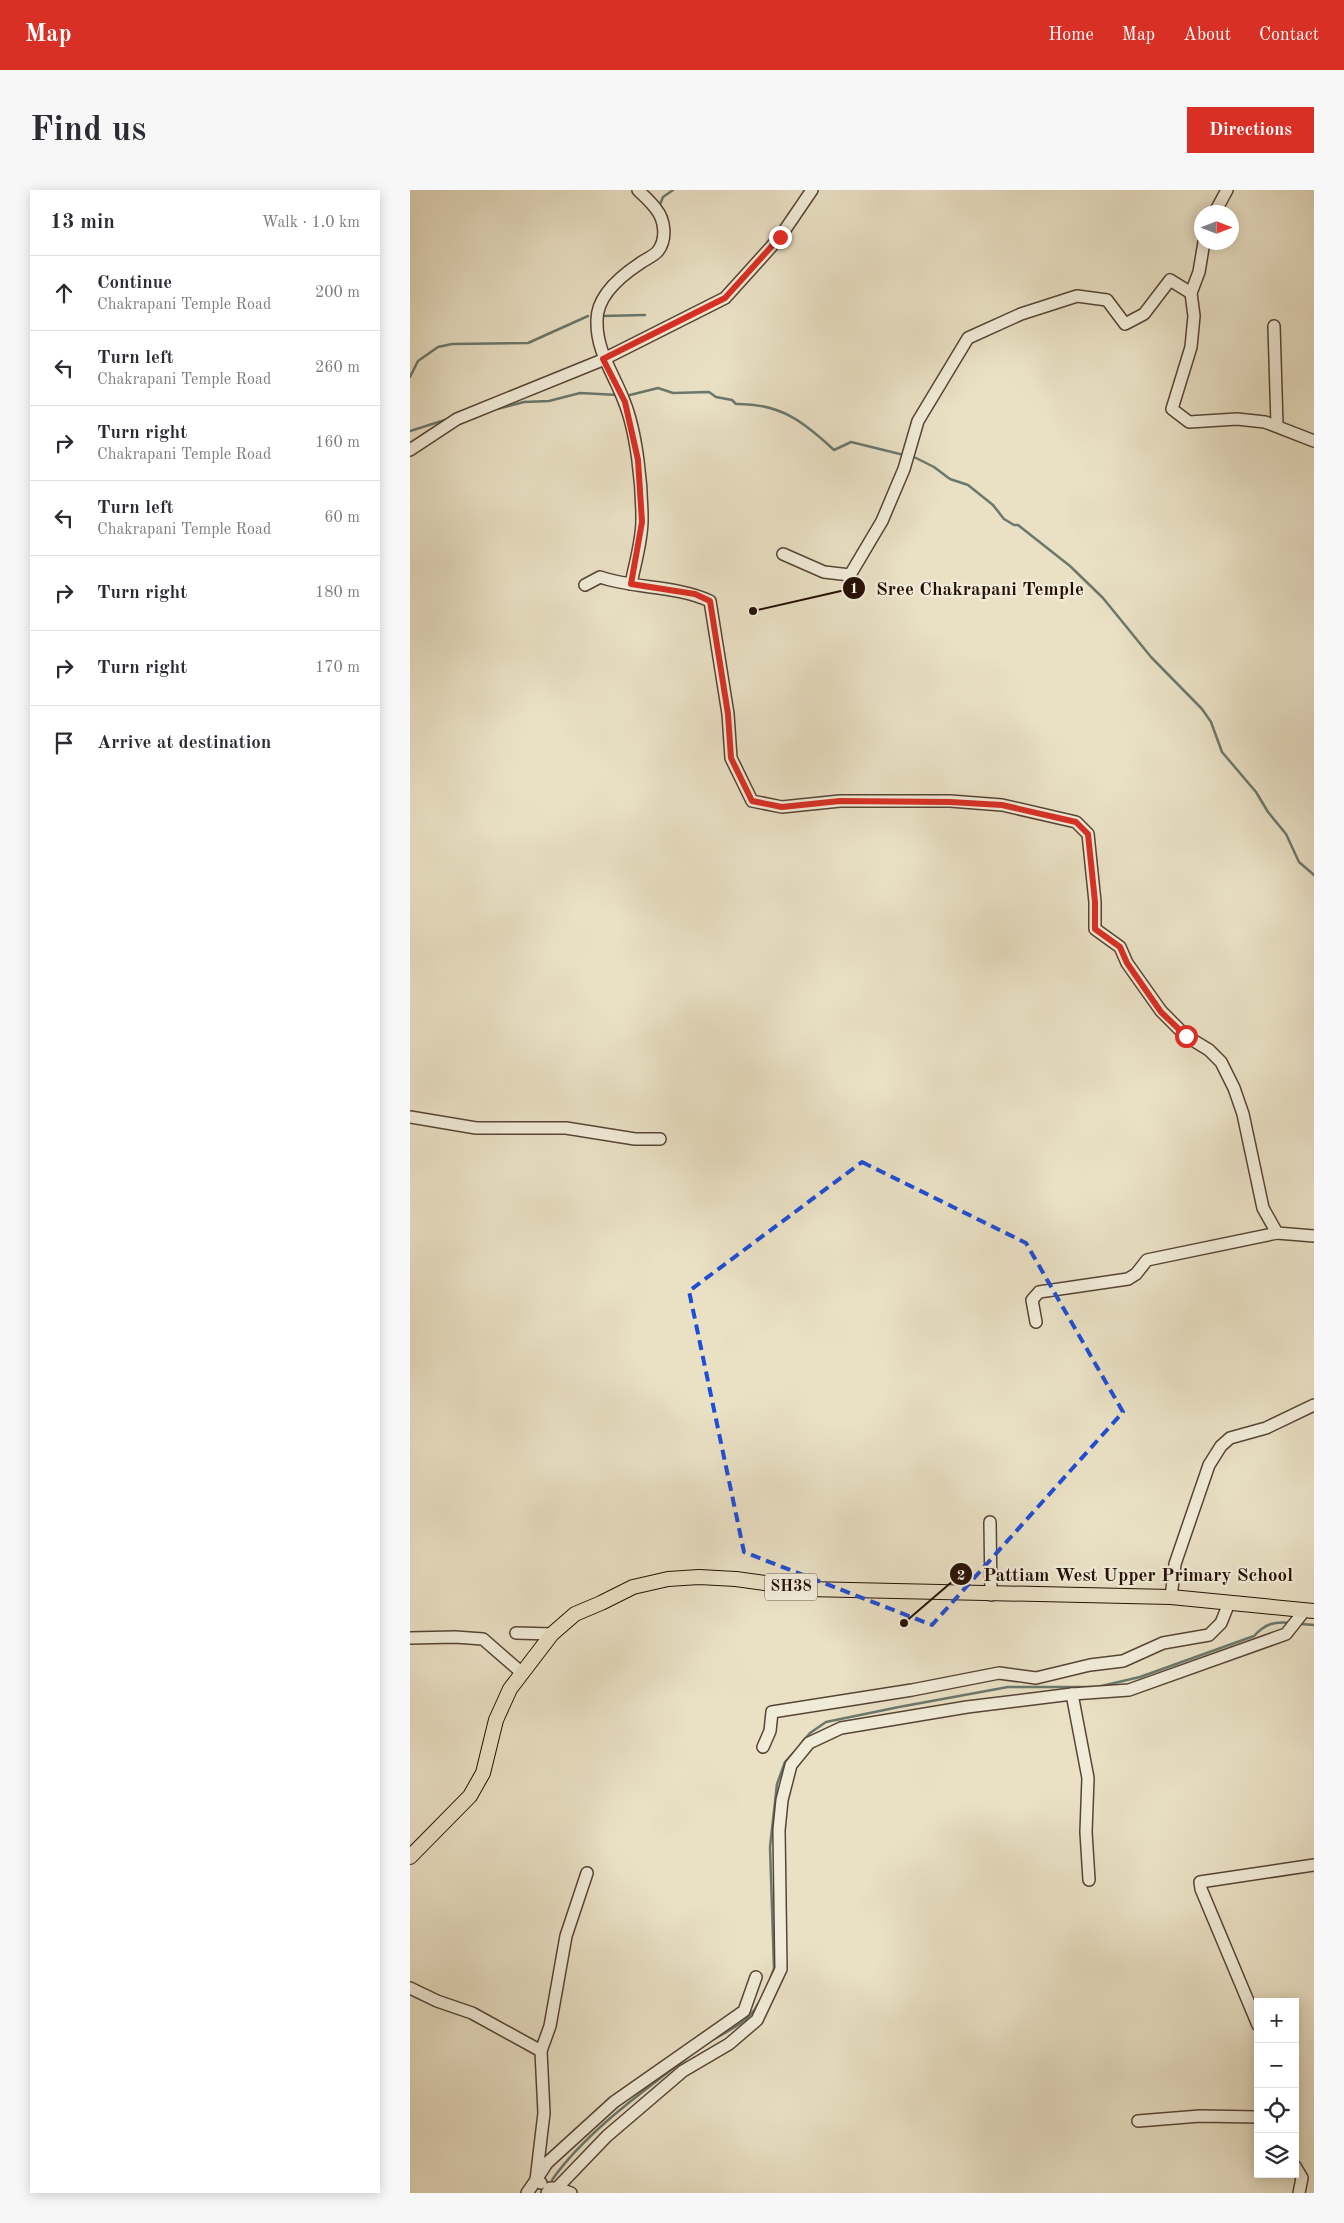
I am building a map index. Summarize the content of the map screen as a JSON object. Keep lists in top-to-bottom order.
{
  "streets": {
    "main road": ["SH38"]
  },
  "places": ["Sree Chakrapani Temple", "Pattiam West Upper Primary School"],
  "north": "right",
  "page": {
    "header": "Map",
    "nav": [
      "Home",
      "Map",
      "About",
      "Contact"
    ],
    "buttons": "Directions",
    "title": "Find us",
    "heading": ["13 min", "Walk · 1.0 km"],
    "list": [
      ["Continue", "Chakrapani Temple Road", "200 m"],
      ["Turn left", "Chakrapani Temple Road", "260 m"],
      ["Turn right", "Chakrapani Temple Road", "160 m"],
      ["Turn left", "Chakrapani Temple Road", "60 m"],
      ["Turn right", "180 m"],
      ["Turn right", "170 m"],
      "Arrive at destination"
    ],
    "map_buttons": ["+", "−"]
  }
}
